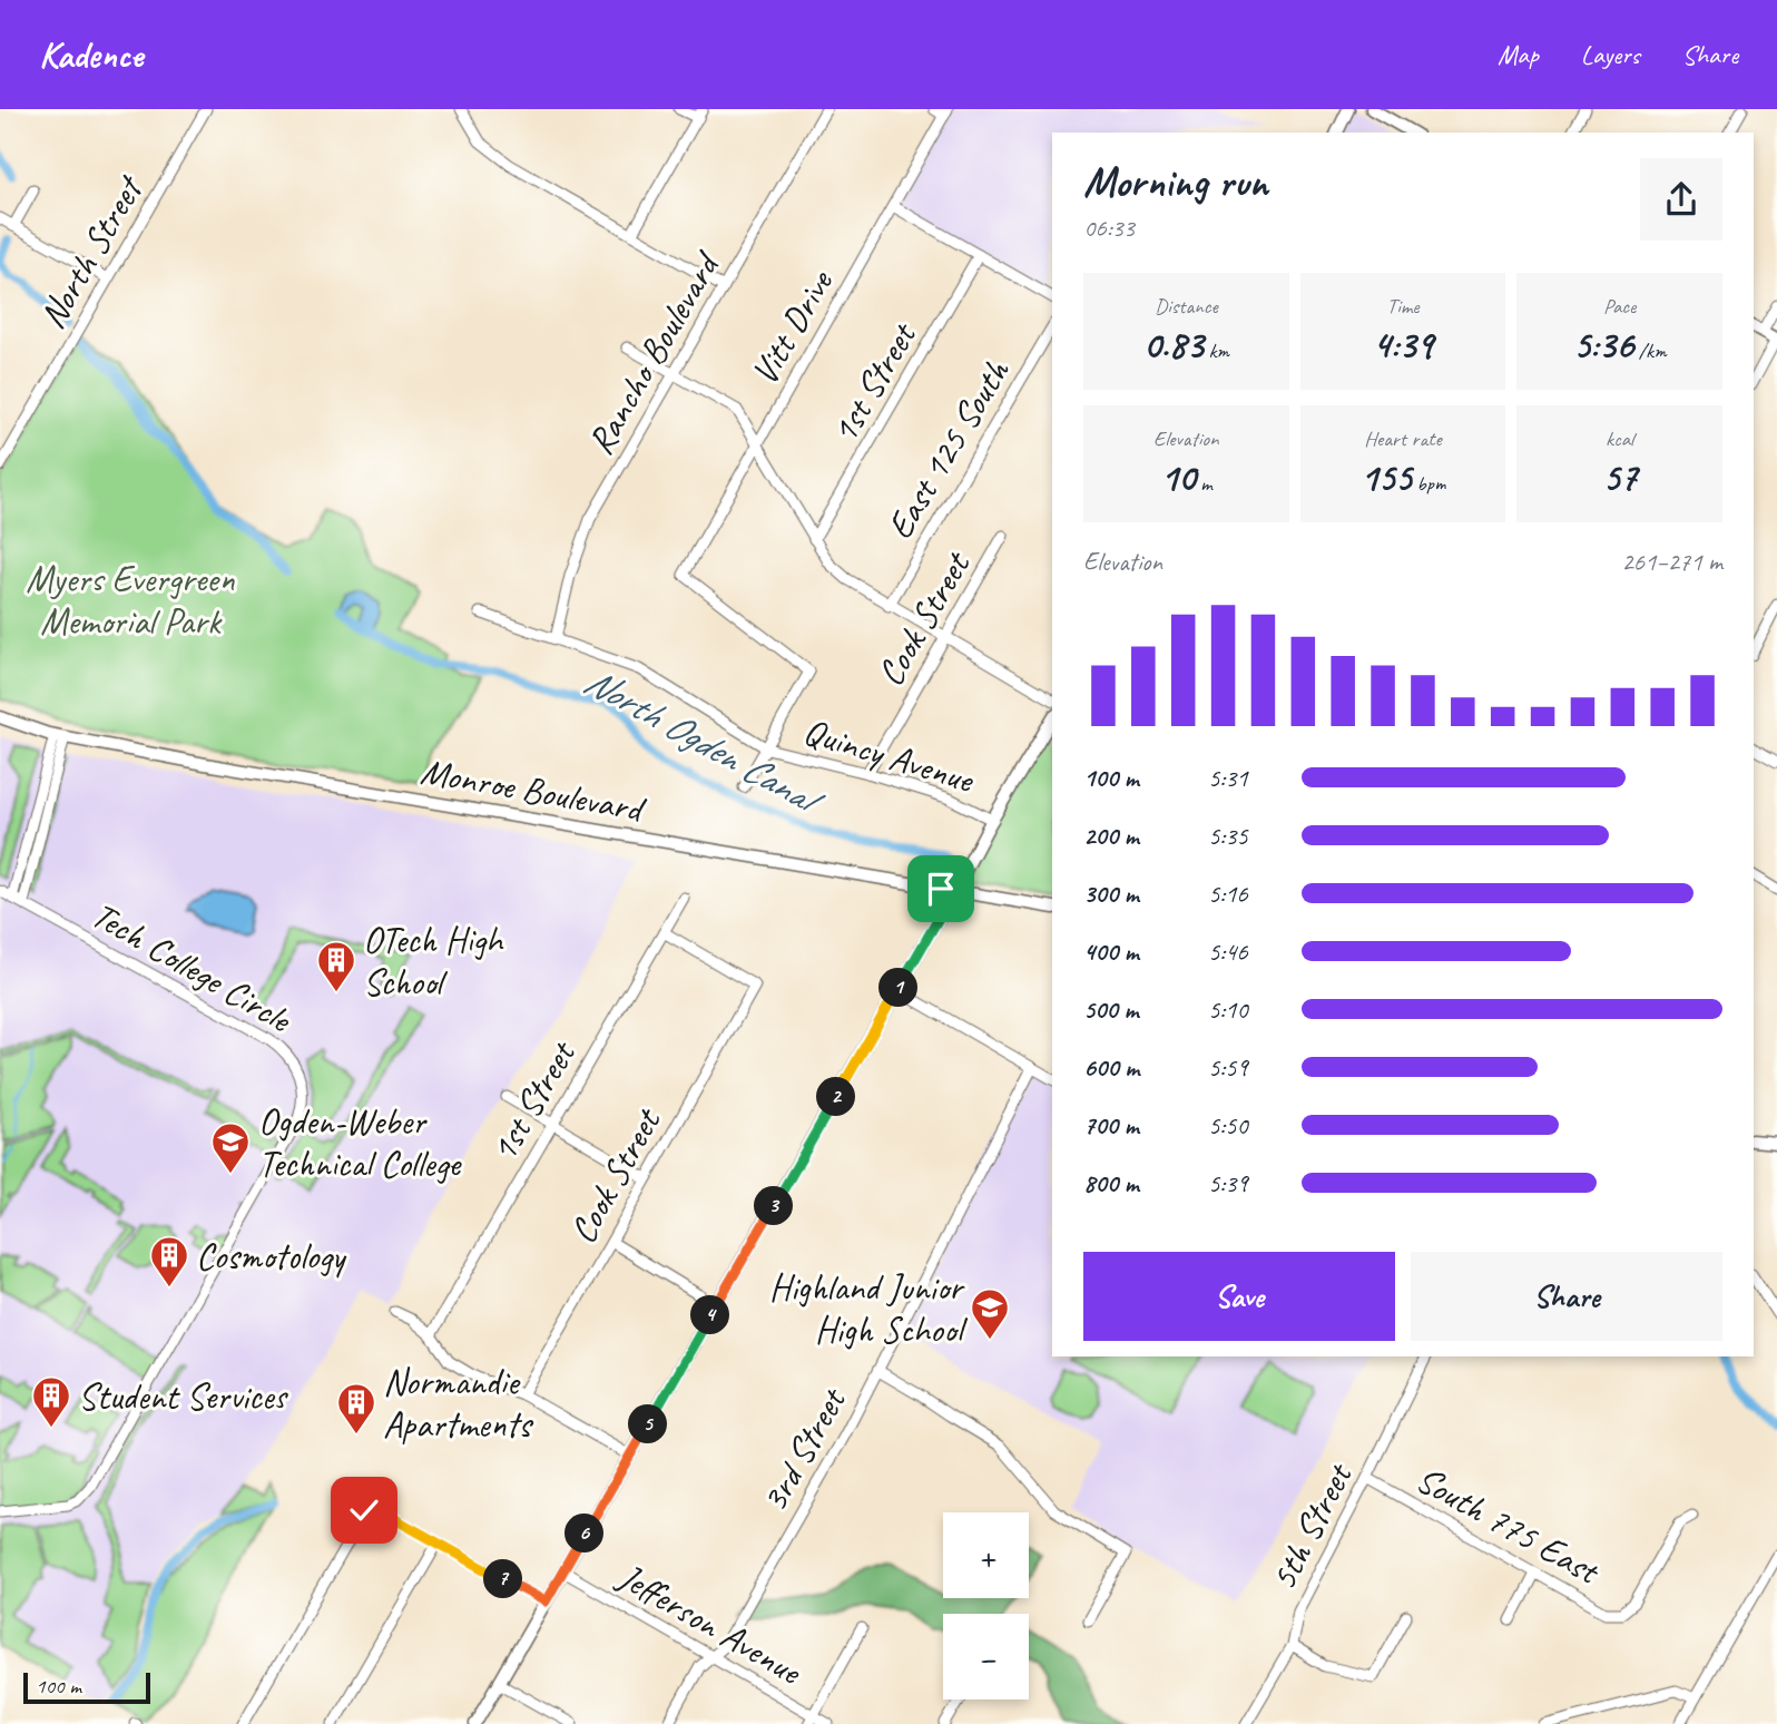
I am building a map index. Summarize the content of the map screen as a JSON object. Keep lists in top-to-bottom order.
{
  "streets": {
    "main road": ["Monroe Boulevard"],
    "street": [
      "North Street",
      "Vitt Drive",
      "Rancho Boulevard",
      "1st Street",
      "East 125 South",
      "Cook Street",
      "Quincy Avenue",
      "Tech College Circle",
      "3rd Street",
      "South 775 East",
      "5th Street",
      "Jefferson Avenue"
    ]
  },
  "crossings": [
    ["Vitt Drive", "Quincy Avenue"],
    ["Rancho Boulevard", "Quincy Avenue"],
    ["1st Street", "Cook Street"],
    ["Cook Street", "Quincy Avenue"],
    ["3rd Street", "Jefferson Avenue"],
    ["South 775 East", "5th Street"]
  ],
  "water": ["North Ogden Canal"],
  "parks": ["Myers Evergreen Memorial Park"],
  "places": {
    "building": [
      "OTech High School",
      "Cosmotology",
      "Student Services",
      "Normandie Apartments"
    ],
    "school or university": ["Ogden-Weber Technical College", "Highland Junior High School"]
  },
  "scale_bar": "100 m",
  "page": {
    "header": "Kadence",
    "nav": ["Map", "Layers", "Share"],
    "heading": ["Morning run", "06:33"],
    "stats": [
      ["Distance", "0.83 km"],
      ["Time", "4:39"],
      ["Pace", "5:36 /km"],
      ["Elevation", "10 m"],
      ["Heart rate", "155 bpm"],
      ["kcal", "57"]
    ],
    "chart": ["Elevation", "261–271 m"],
    "list": [
      {
        "name": "100 m",
        "note": "5:31"
      },
      {
        "name": "200 m",
        "note": "5:35"
      },
      {
        "name": "300 m",
        "note": "5:16"
      },
      {
        "name": "400 m",
        "note": "5:46"
      },
      {
        "name": "500 m",
        "note": "5:10"
      },
      {
        "name": "600 m",
        "note": "5:59"
      },
      {
        "name": "700 m",
        "note": "5:50"
      },
      {
        "name": "800 m",
        "note": "5:39"
      }
    ],
    "pins": [
      "1",
      "2",
      "3",
      "4",
      "5",
      "6",
      "7"
    ],
    "buttons": ["Save", "Share"],
    "map_buttons": ["+", "−"],
    "scale": "100 m"
  }
}
